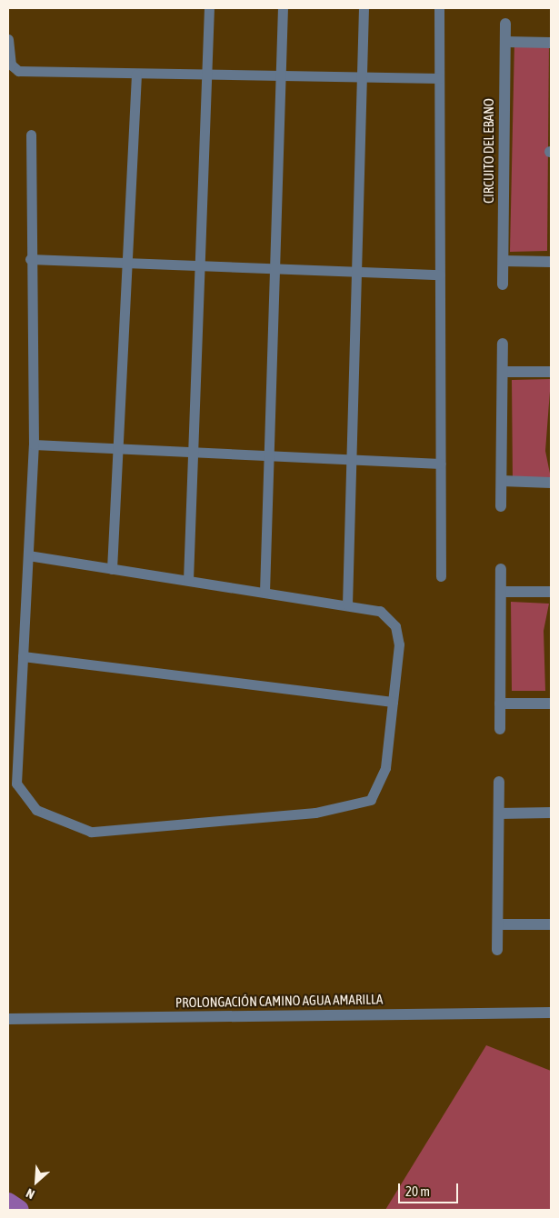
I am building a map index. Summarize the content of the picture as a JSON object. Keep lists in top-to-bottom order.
{
  "streets": {
    "street": ["CIRCUITO DEL EBANO", "PROLONGACIÓN CAMINO AGUA AMARILLA"]
  },
  "scale_bar": "20 m",
  "north": "bottom left"
}
